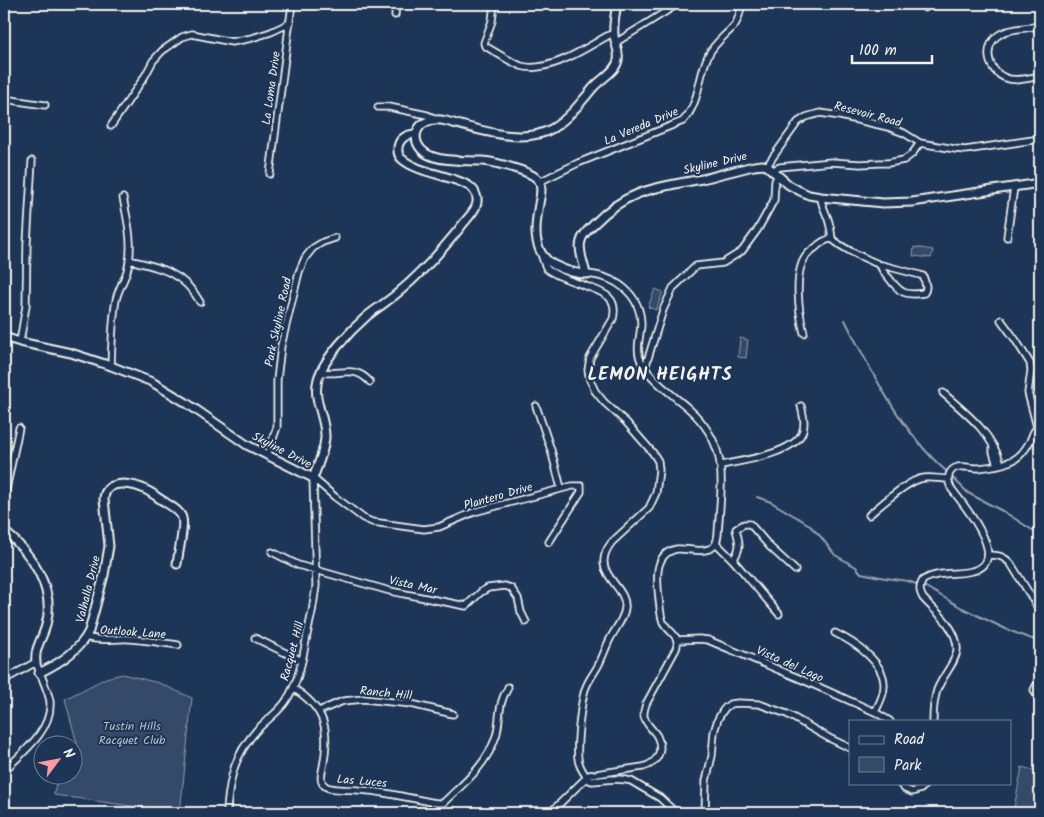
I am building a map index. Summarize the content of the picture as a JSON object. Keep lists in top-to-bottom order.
{
  "streets": {
    "street": [
      "La Loma Drive",
      "Resevoir Road",
      "La Vereda Drive",
      "Skyline Drive",
      "Park Skyline Road",
      "Plantero Drive",
      "Vista Mar",
      "Valhalla Drive",
      "Outlook Lane",
      "Racquet Hill",
      "Vista del Lago",
      "Ranch Hill",
      "Las Luces"
    ]
  },
  "crossings": [
    ["Resevoir Road", "Skyline Drive"],
    ["Skyline Drive", "Park Skyline Road"],
    ["Skyline Drive", "Plantero Drive"],
    ["Skyline Drive", "Racquet Hill"],
    ["Plantero Drive", "Racquet Hill"],
    ["Vista Mar", "Racquet Hill"],
    ["Valhalla Drive", "Outlook Lane"],
    ["Racquet Hill", "Las Luces"],
    ["Ranch Hill", "Las Luces"]
  ],
  "districts": ["LEMON HEIGHTS"],
  "parks": ["Tustin Hills Racquet Club"],
  "legend": ["Road", "Park"],
  "scale_bar": "100 m",
  "north": "top right"
}
